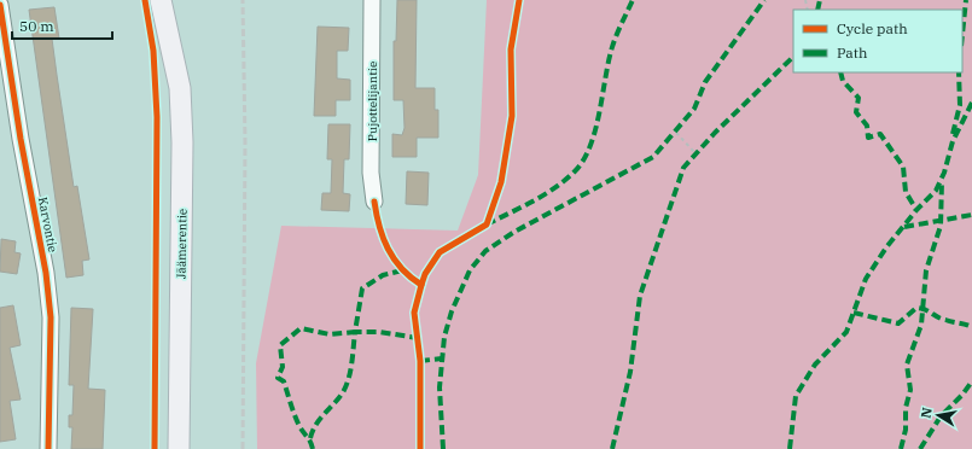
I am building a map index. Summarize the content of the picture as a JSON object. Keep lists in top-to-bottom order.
{
  "streets": {
    "main road": ["Jäämerentie"],
    "street": ["Pujottelijantie", "Karvontie"]
  },
  "legend": ["Cycle path", "Path"],
  "scale_bar": "50 m",
  "north": "left"
}
